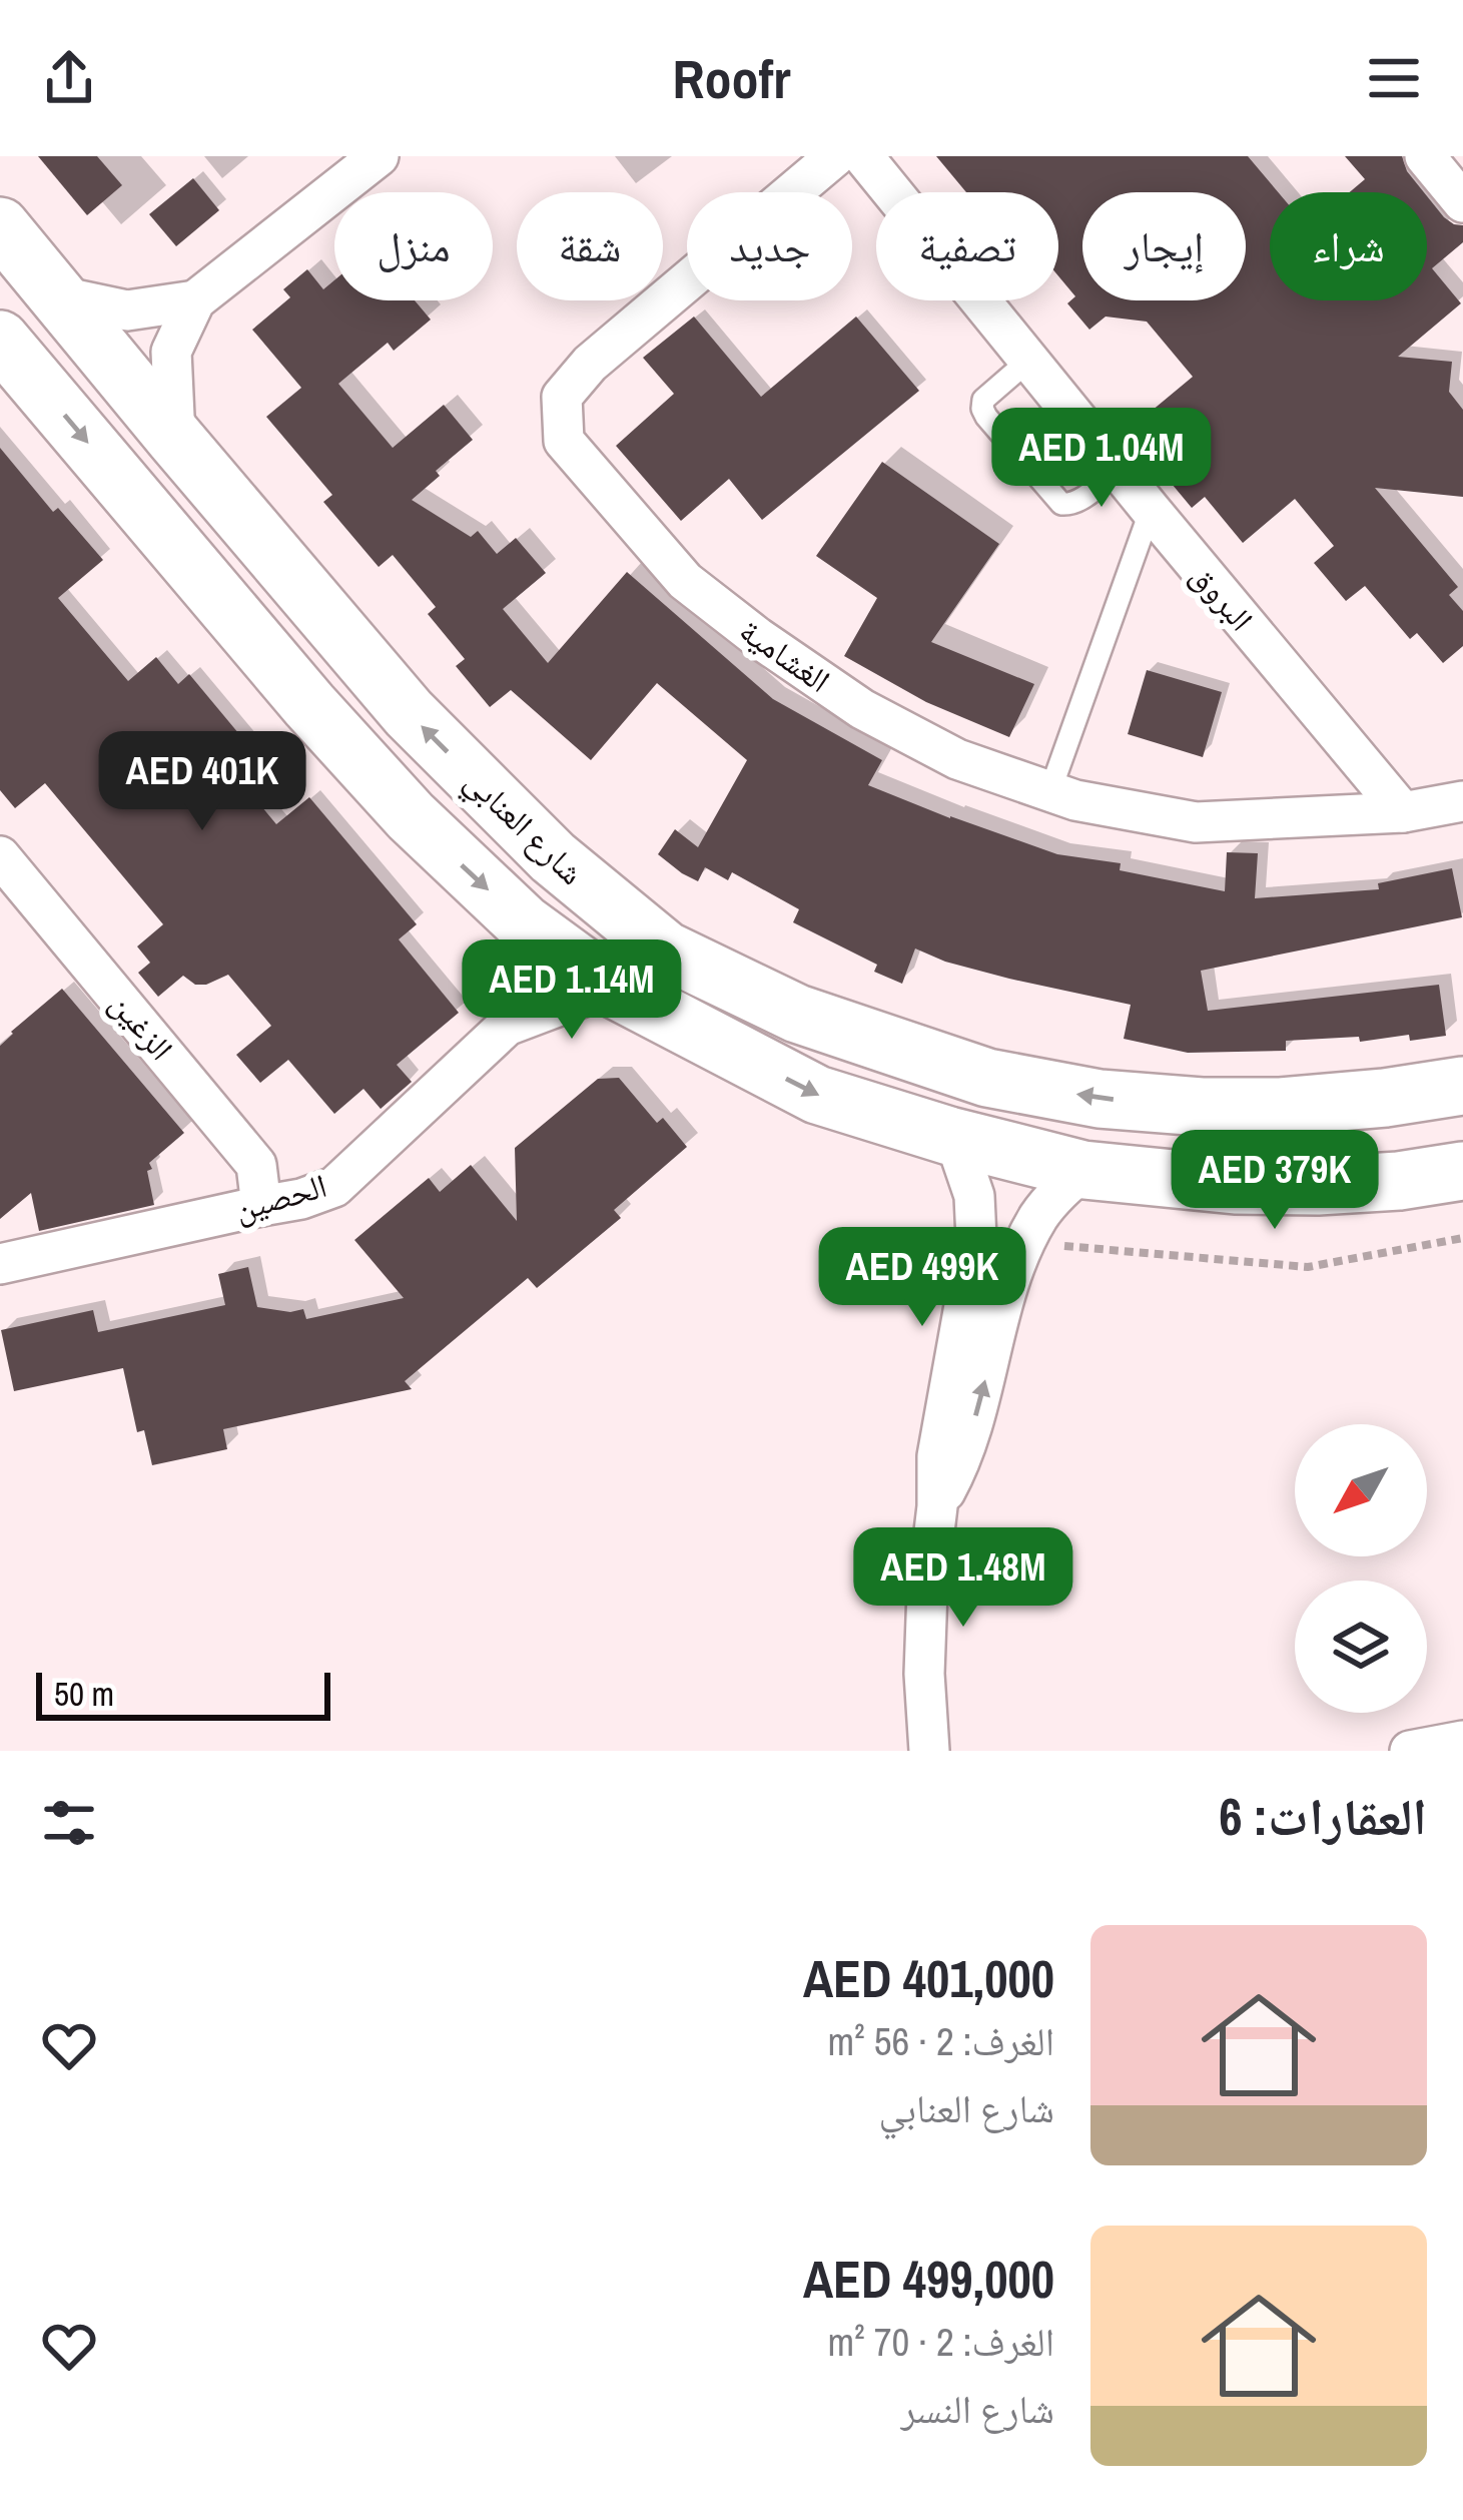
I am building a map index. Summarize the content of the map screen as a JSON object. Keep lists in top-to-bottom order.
{
  "streets": {
    "street": [
      "البروق",
      "الغشامية",
      "شارع العنابي",
      "الزغين",
      "الحصين"
    ]
  },
  "crossings": [
    ["البروق", "الغشامية"],
    ["شارع العنابي", "الحصين"],
    ["الزغين", "الحصين"]
  ],
  "scale_bar": "50 m",
  "north": "bottom left",
  "page": {
    "header": "Roofr",
    "chip": [
      "شراء",
      "إيجار",
      "تصفية",
      "جديد",
      "شقة",
      "منزل"
    ],
    "price": [
      "AED 1.04M",
      "AED 401K",
      "AED 1.14M",
      "AED 379K",
      "AED 499K",
      "AED 1.48M"
    ],
    "scale": "50 m",
    "heading": "العقارات: 6",
    "list": [
      {
        "name": "AED 401,000",
        "note": "الغرف: 2 · 56 m² · شارع العنابي"
      },
      {
        "name": "AED 499,000",
        "note": "الغرف: 2 · 70 m² · شارع النسر"
      }
    ]
  }
}
